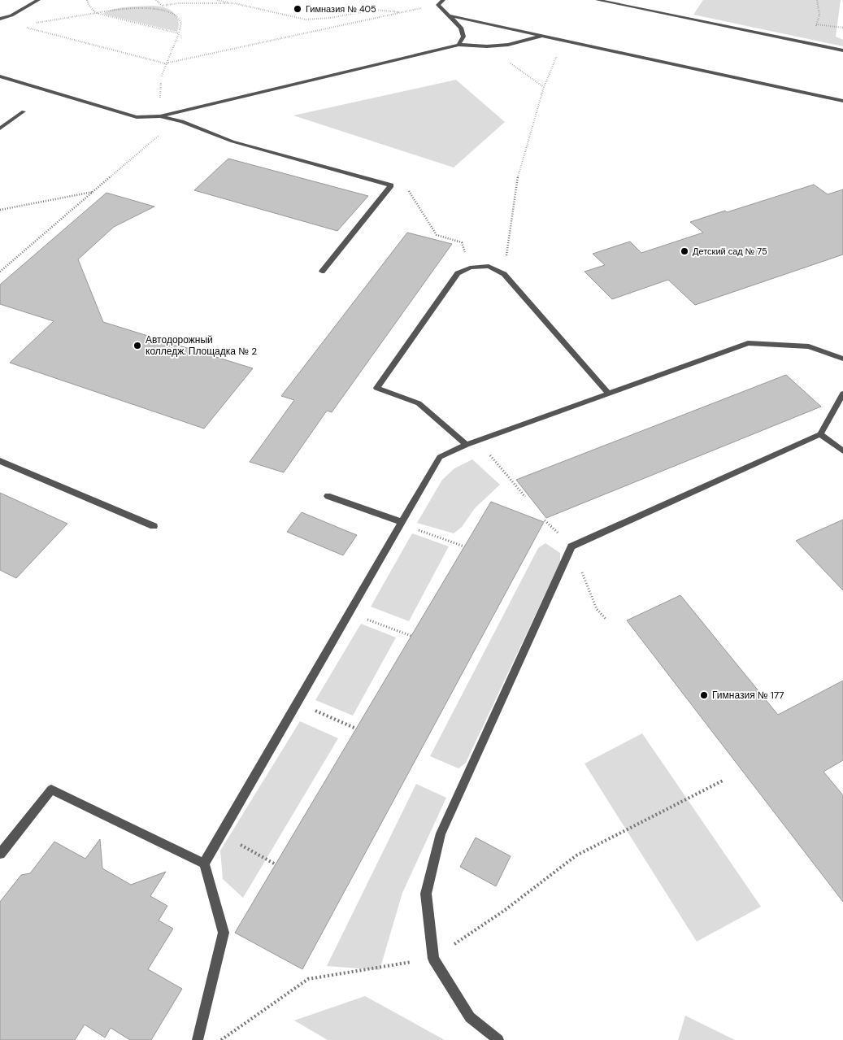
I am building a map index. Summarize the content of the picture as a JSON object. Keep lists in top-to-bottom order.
{
  "places": [
    "Гимназия № 405",
    "Детский сад № 75",
    "Автодорожный колледж. Площадка № 2",
    "Гимназия № 177"
  ]
}
